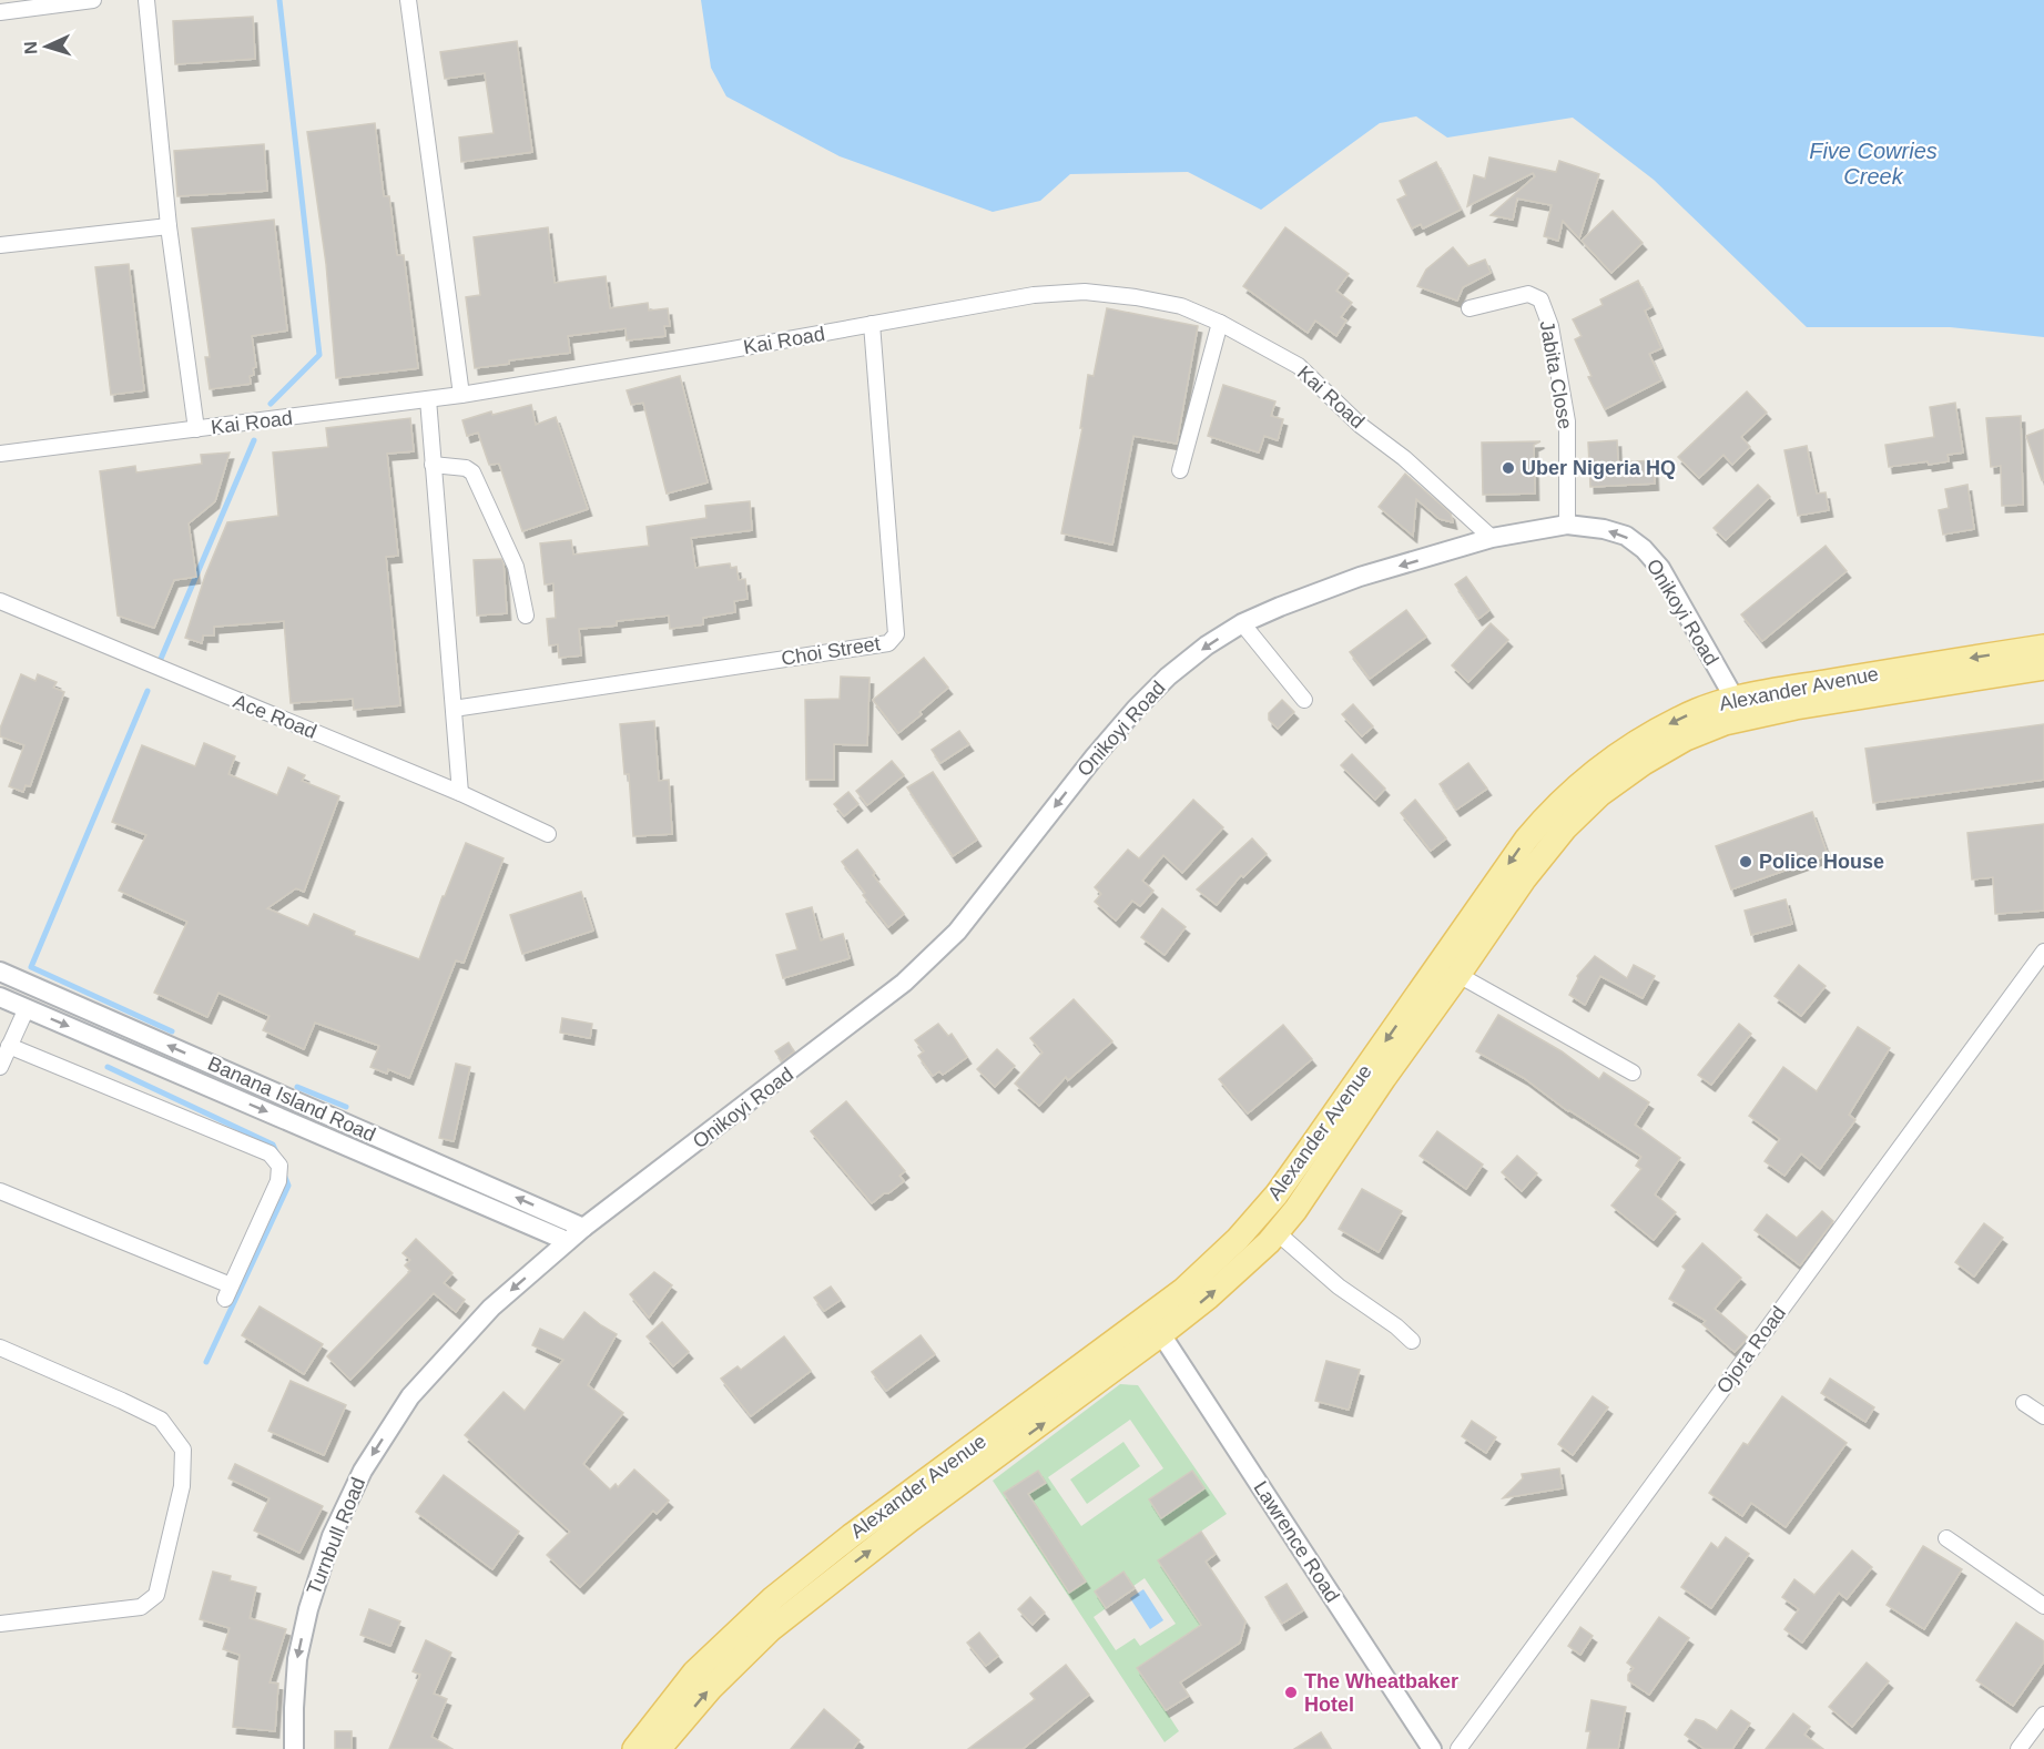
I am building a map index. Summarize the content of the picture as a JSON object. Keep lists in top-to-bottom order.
{
  "streets": {
    "main road": ["Alexander Avenue"],
    "street": [
      "Kai Road",
      "Jabita Close",
      "Onikoyi Road",
      "Choi Street",
      "Ace Road",
      "Banana Island Road",
      "Ojora Road",
      "Turnbull Road",
      "Lawrence Road"
    ]
  },
  "crossings": [
    ["Kai Road", "Onikoyi Road"],
    ["Kai Road", "Choi Street"],
    ["Jabita Close", "Onikoyi Road"],
    ["Onikoyi Road", "Alexander Avenue"],
    ["Onikoyi Road", "Banana Island Road"],
    ["Onikoyi Road", "Turnbull Road"],
    ["Alexander Avenue", "Lawrence Road"],
    ["Banana Island Road", "Turnbull Road"]
  ],
  "one_way": ["Onikoyi Road", "Turnbull Road"],
  "water": ["Five Cowries Creek"],
  "places": ["Uber Nigeria HQ", "Police House", "The Wheatbaker Hotel"],
  "north": "left"
}
